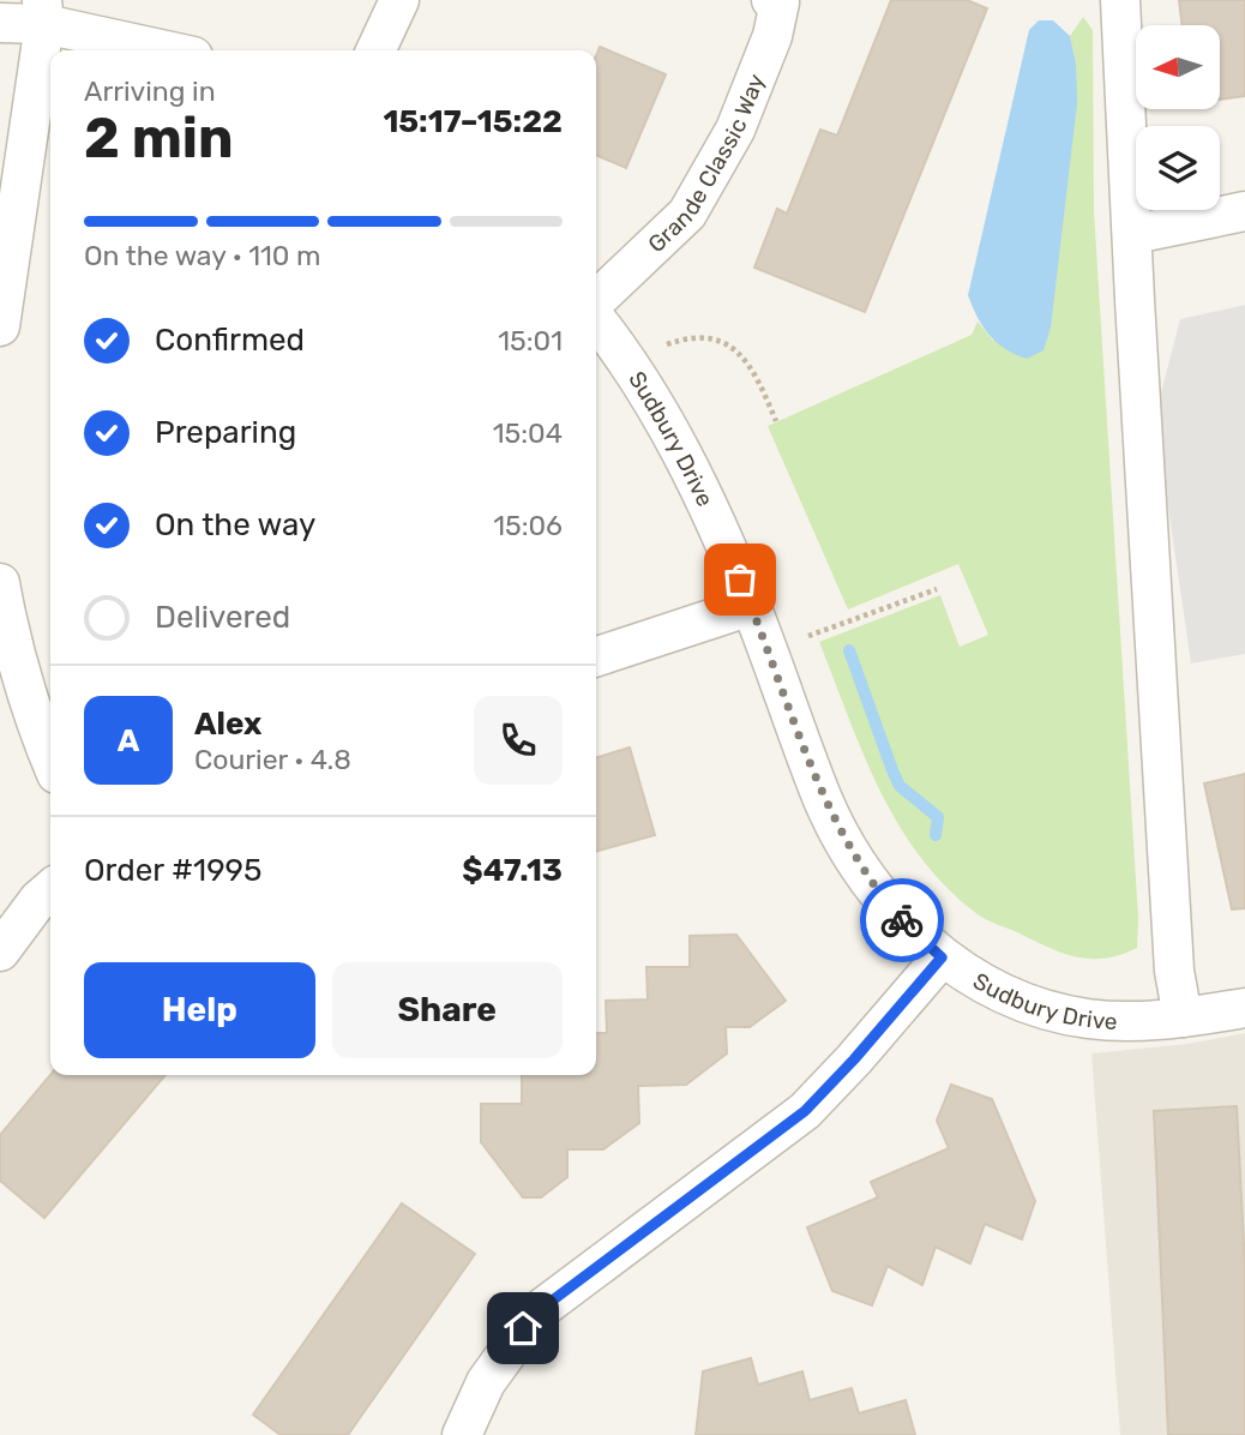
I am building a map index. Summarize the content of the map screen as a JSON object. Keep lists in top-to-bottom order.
{
  "streets": {
    "street": ["Grande Classic Way", "Sudbury Drive"]
  },
  "north": "left",
  "page": {
    "heading": ["2 min", "Arriving in", "15:17–15:22"],
    "panel": [
      "Alex",
      "Courier · 4.8",
      "Order #1995",
      "$47.13"
    ],
    "bar": "On the way · 110 m",
    "list": [
      ["Confirmed", "15:01"],
      ["Preparing", "15:04"],
      ["On the way", "15:06"],
      "Delivered"
    ],
    "round": "A",
    "buttons": ["Help", "Share"]
  }
}
